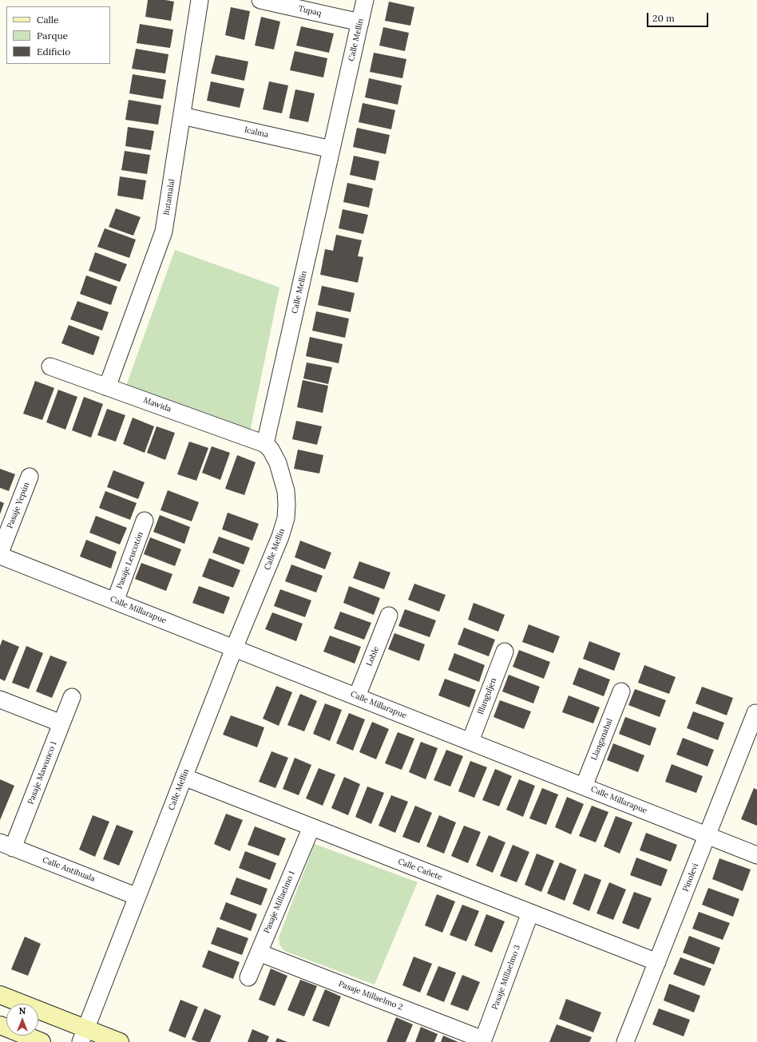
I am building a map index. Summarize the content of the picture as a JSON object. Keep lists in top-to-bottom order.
{
  "streets": {
    "street": [
      "Tupaq",
      "Calle Mellín",
      "Icalma",
      "Butamalal",
      "Mawida",
      "Pasaje Yepún",
      "Pasaje Leucotón",
      "Calle Millarapue",
      "Loble",
      "Illanguljen",
      "Llanganabal",
      "Pasaje Mawunco 1",
      "Calle Antihuala",
      "Calle Cañete",
      "Pinolevi",
      "Pasaje Millaelmo 1",
      "Pasaje Millaelmo 3",
      "Pasaje Millaelmo 2"
    ]
  },
  "crossings": [
    ["Tupaq", "Calle Mellín"],
    ["Calle Mellín", "Icalma"],
    ["Calle Mellín", "Mawida"],
    ["Calle Mellín", "Calle Millarapue"],
    ["Calle Mellín", "Calle Antihuala"],
    ["Calle Mellín", "Calle Cañete"],
    ["Icalma", "Butamalal"],
    ["Butamalal", "Mawida"],
    ["Pasaje Leucotón", "Calle Millarapue"],
    ["Calle Millarapue", "Loble"],
    ["Calle Millarapue", "Illanguljen"],
    ["Calle Millarapue", "Llanganabal"],
    ["Calle Millarapue", "Pinolevi"],
    ["Pasaje Mawunco 1", "Calle Antihuala"],
    ["Calle Cañete", "Pinolevi"],
    ["Calle Cañete", "Pasaje Millaelmo 1"],
    ["Calle Cañete", "Pasaje Millaelmo 3"],
    ["Pasaje Millaelmo 1", "Pasaje Millaelmo 2"],
    ["Pasaje Millaelmo 3", "Pasaje Millaelmo 2"]
  ],
  "legend": ["Calle", "Parque", "Edificio"],
  "scale_bar": "20 m",
  "north": "top"
}
